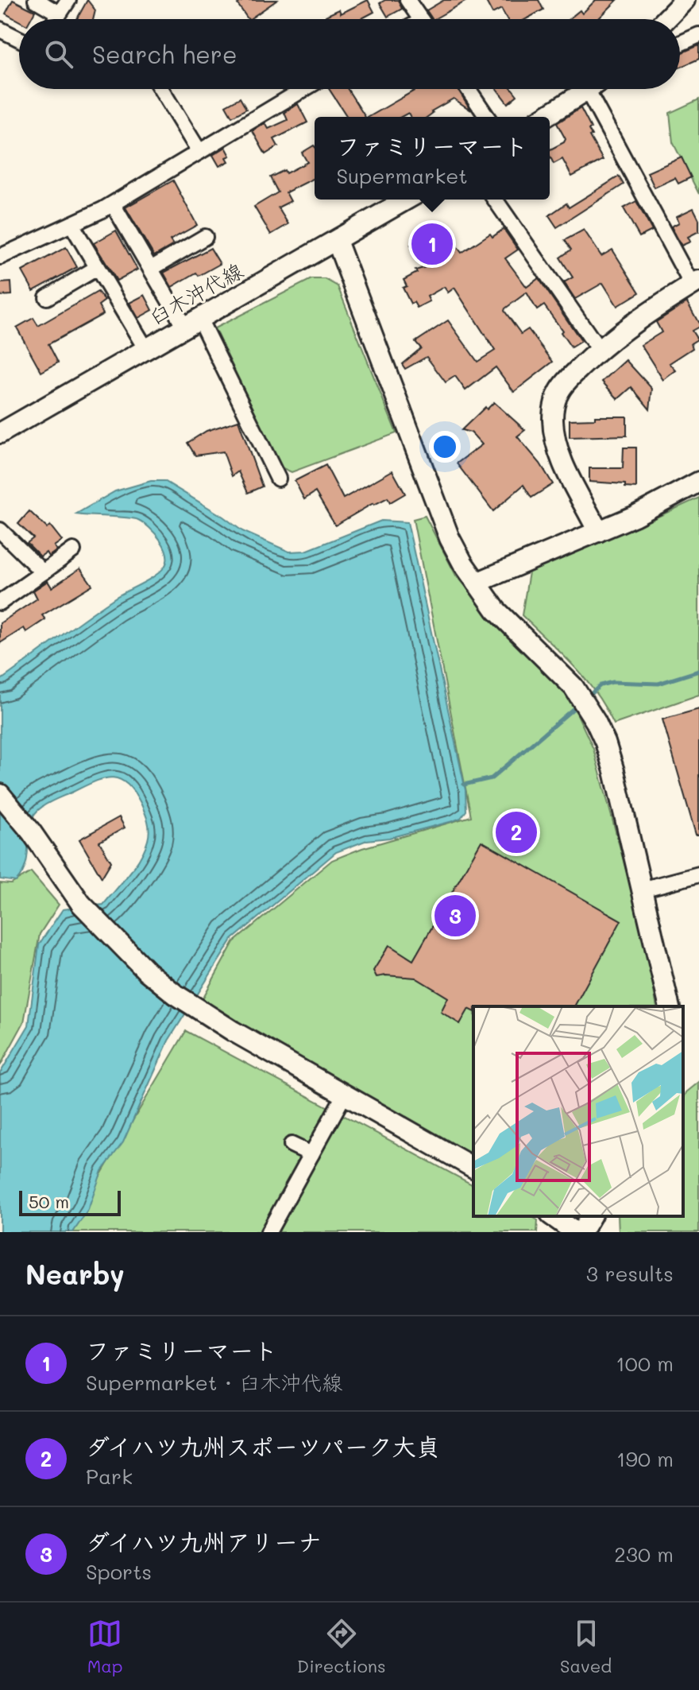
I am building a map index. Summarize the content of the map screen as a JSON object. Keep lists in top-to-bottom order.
{
  "streets": {
    "street": ["臼木沖代線"]
  },
  "scale_bar": "50 m",
  "page": {
    "search": "Search here",
    "popup": ["ファミリーマート", "Supermarket"],
    "pins": ["1", "2", "3"],
    "scale": "50 m",
    "heading": ["Nearby", "3 results"],
    "list": [
      {
        "mark": "1",
        "name": "ファミリーマート",
        "note": "Supermarket · 臼木沖代線",
        "value": "100 m"
      },
      {
        "mark": "2",
        "name": "ダイハツ九州スポーツパーク大貞",
        "note": "Park",
        "value": "190 m"
      },
      {
        "mark": "3",
        "name": "ダイハツ九州アリーナ",
        "note": "Sports",
        "value": "230 m"
      }
    ],
    "nav": ["Map", "Directions", "Saved"]
  }
}
